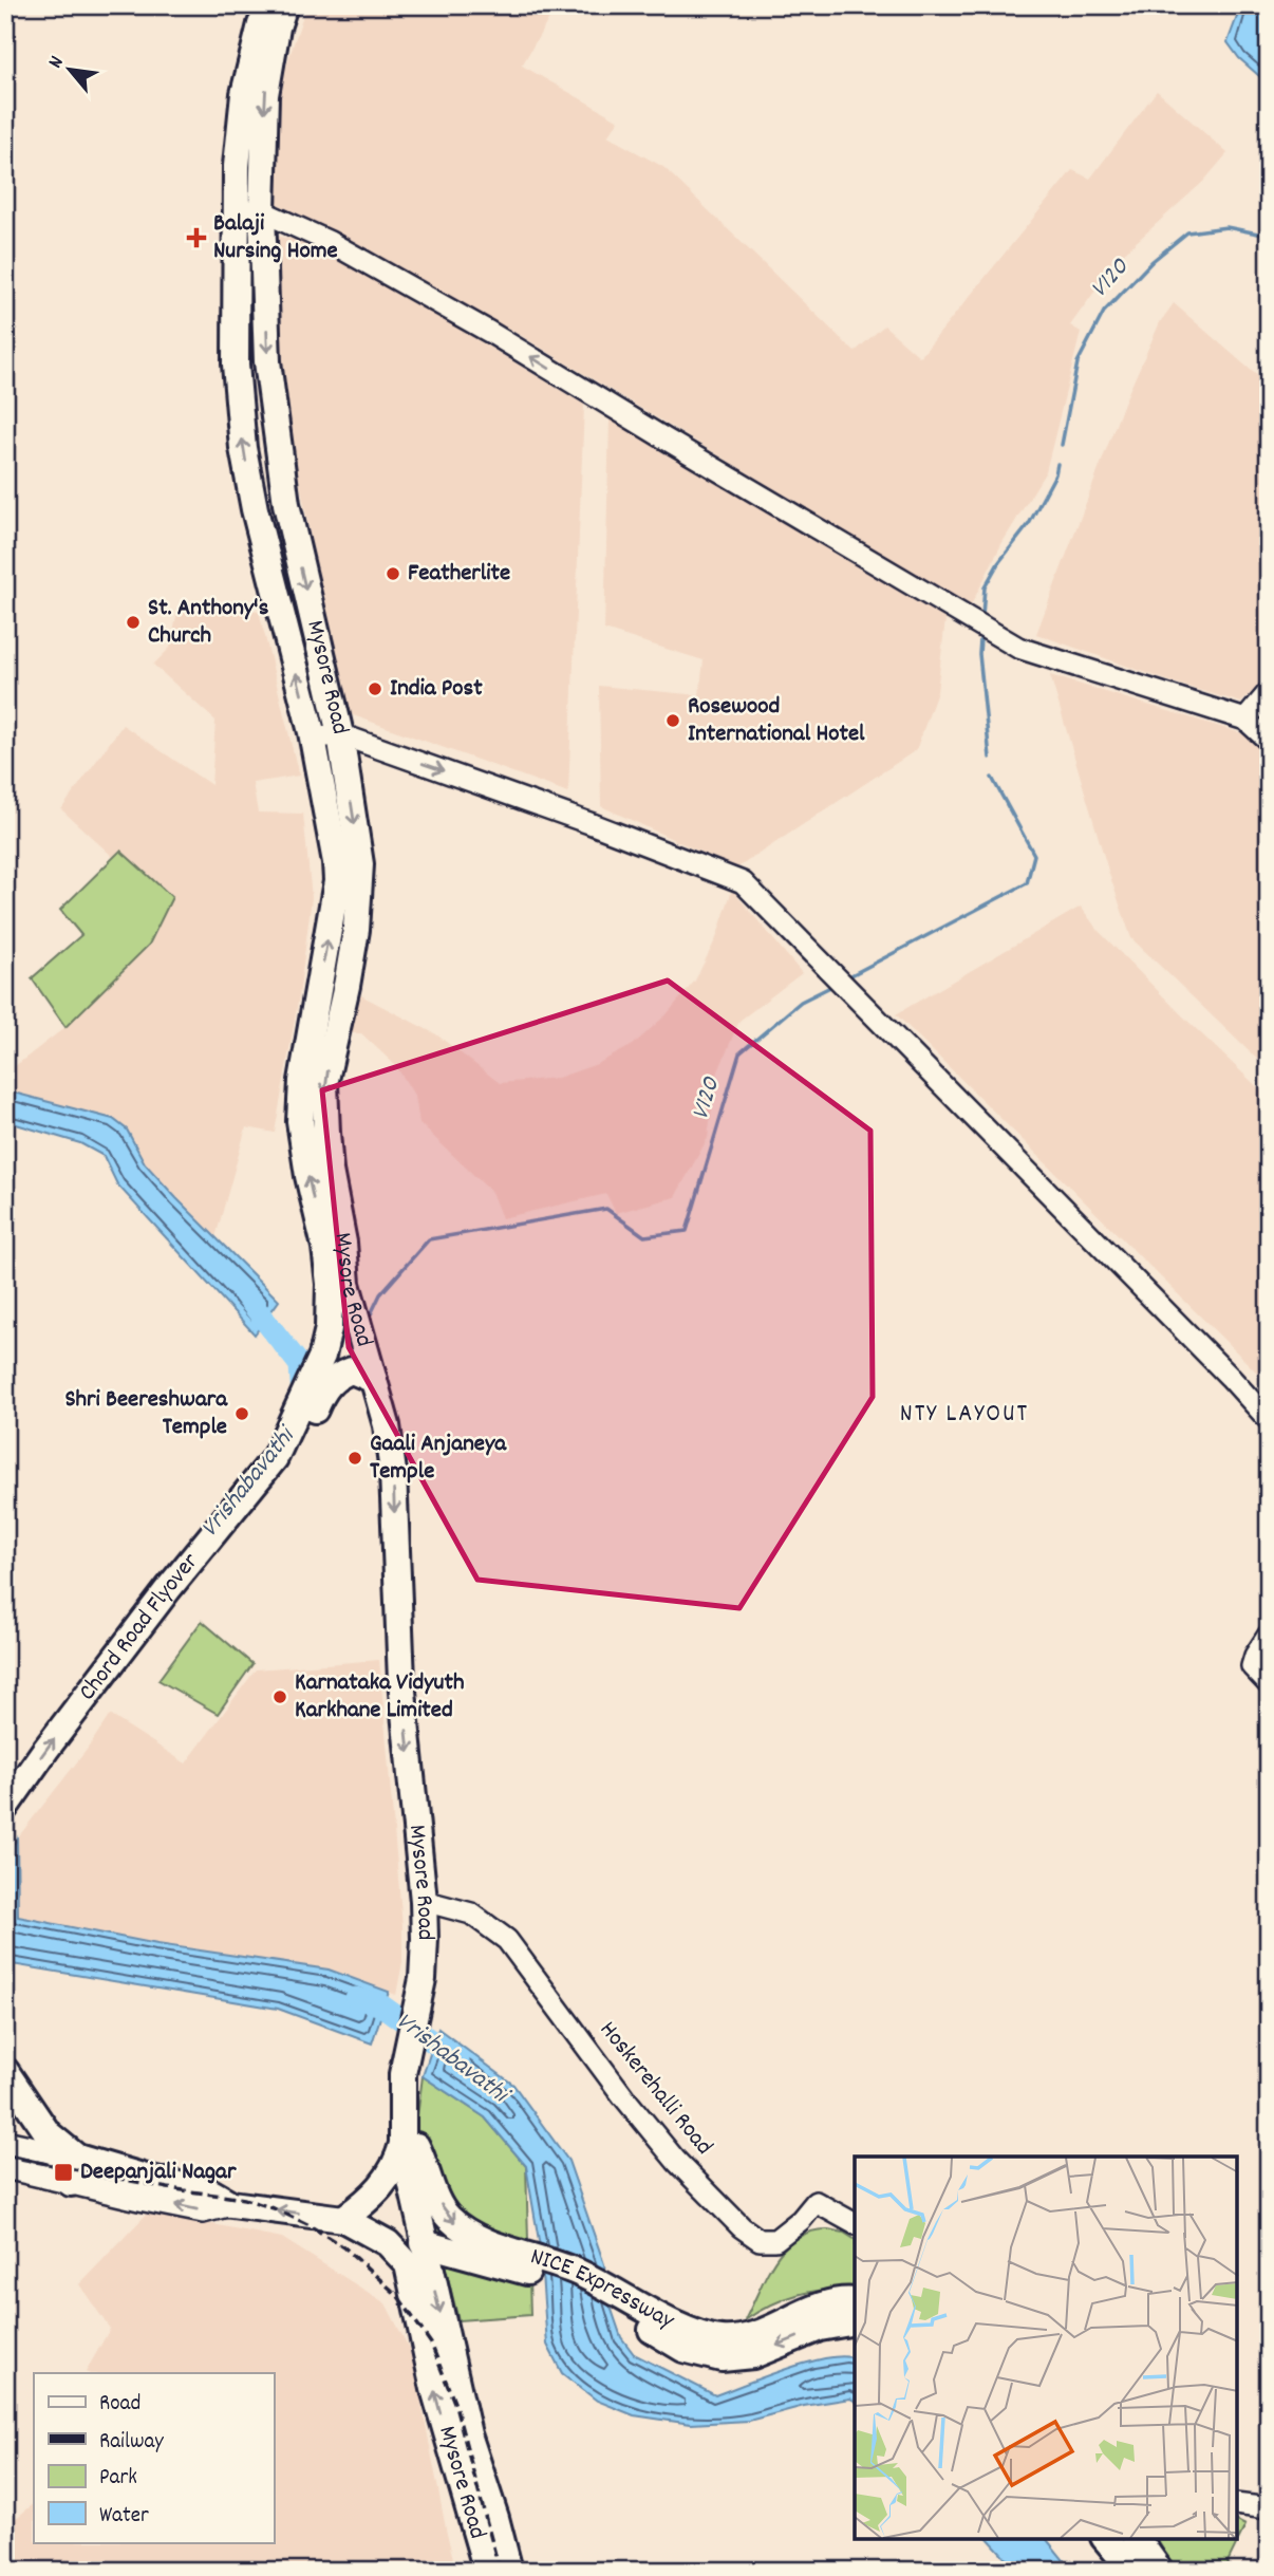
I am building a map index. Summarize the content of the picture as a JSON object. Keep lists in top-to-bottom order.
{
  "streets": {
    "highway": ["Mysore Road", "Chord Road Flyover", "NICE Expressway"],
    "street": ["Hoskerehalli Road"]
  },
  "crossings": [
    ["Mysore Road", "Chord Road Flyover"],
    ["Mysore Road", "Hoskerehalli Road"],
    ["Mysore Road", "NICE Expressway"]
  ],
  "one_way": ["Chord Road Flyover"],
  "districts": ["NTY LAYOUT"],
  "water": ["V120", "Vrishabavathi"],
  "places": {
    "health": ["Balaji Nursing Home"],
    "other": [
      "Featherlite",
      "St. Anthony's Church",
      "India Post",
      "Rosewood International Hotel",
      "Shri Beereshwara Temple",
      "Gaali Anjaneya Temple",
      "Karnataka Vidyuth Karkhane Limited"
    ],
    "transit": ["Deepanjali Nagar"]
  },
  "legend": [
    "Road",
    "Railway",
    "Park",
    "Water"
  ],
  "north": "top left"
}
